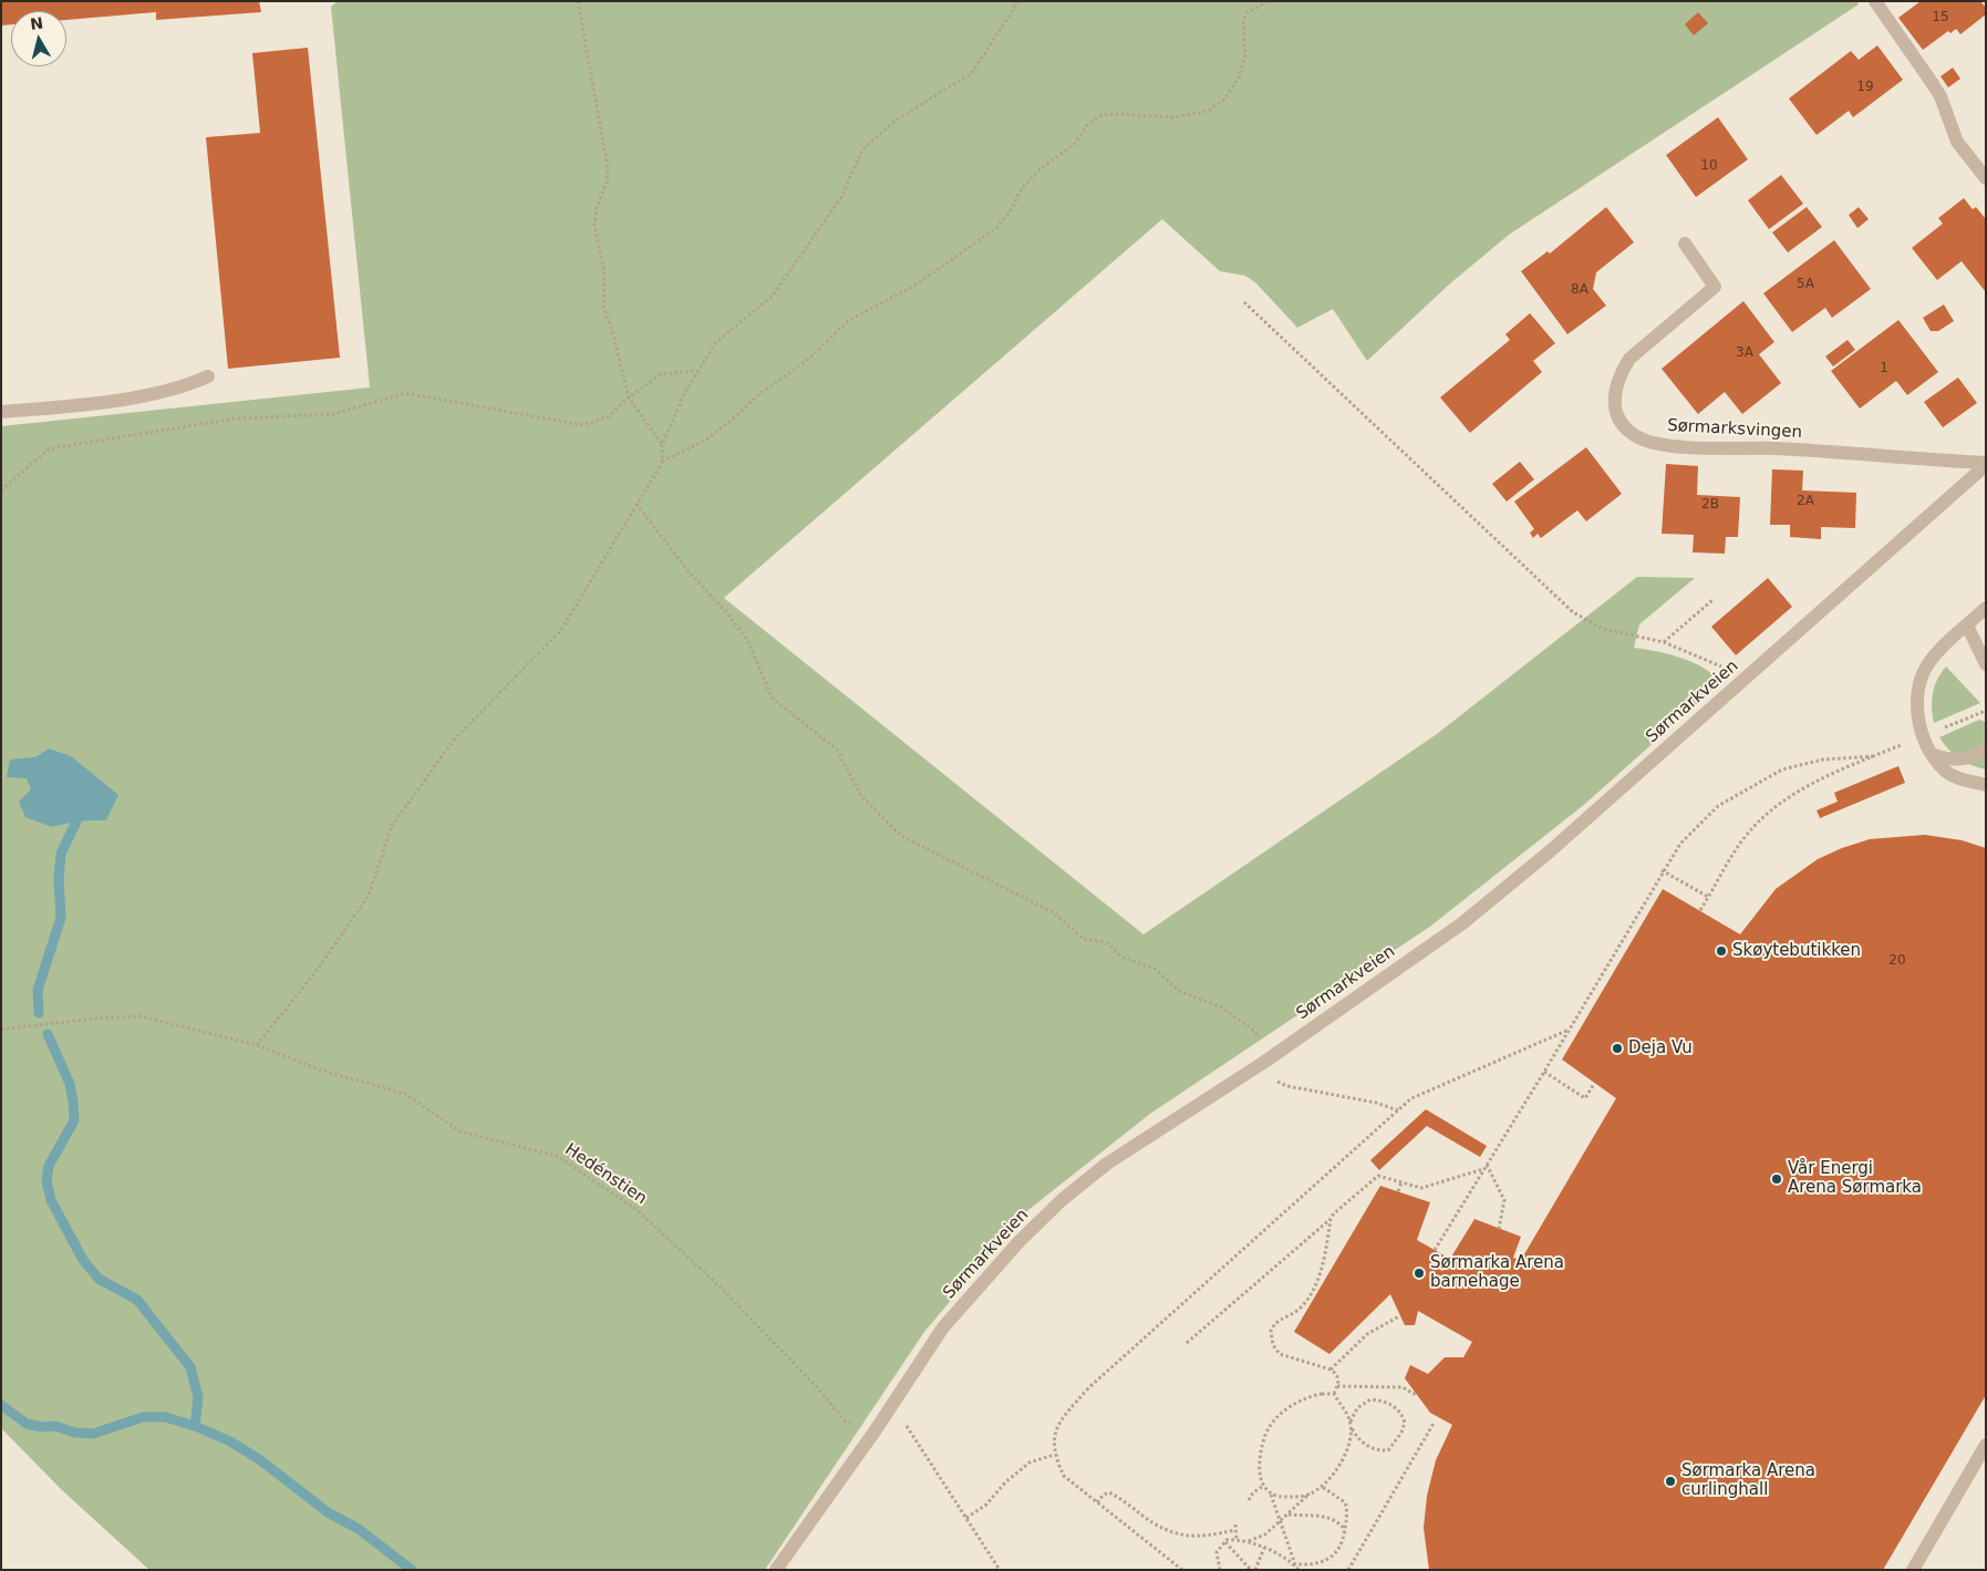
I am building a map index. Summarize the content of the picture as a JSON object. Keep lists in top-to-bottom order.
{
  "streets": {
    "street": ["Sørmarksvingen", "Sørmarkveien"],
    "path": ["Hedénstien"]
  },
  "crossings": [
    ["Sørmarksvingen", "Sørmarkveien"],
    ["Sørmarkveien", "Hedénstien"]
  ],
  "places": [
    "Skøytebutikken",
    "Deja Vu",
    "Vår Energi Arena Sørmarka",
    "Sørmarka Arena barnehage",
    "Sørmarka Arena curlinghall"
  ],
  "house_numbers": [
    "15",
    "19",
    "10",
    "5A",
    "8A",
    "3A",
    "1",
    "2A",
    "2B",
    "20"
  ],
  "north": "top"
}
